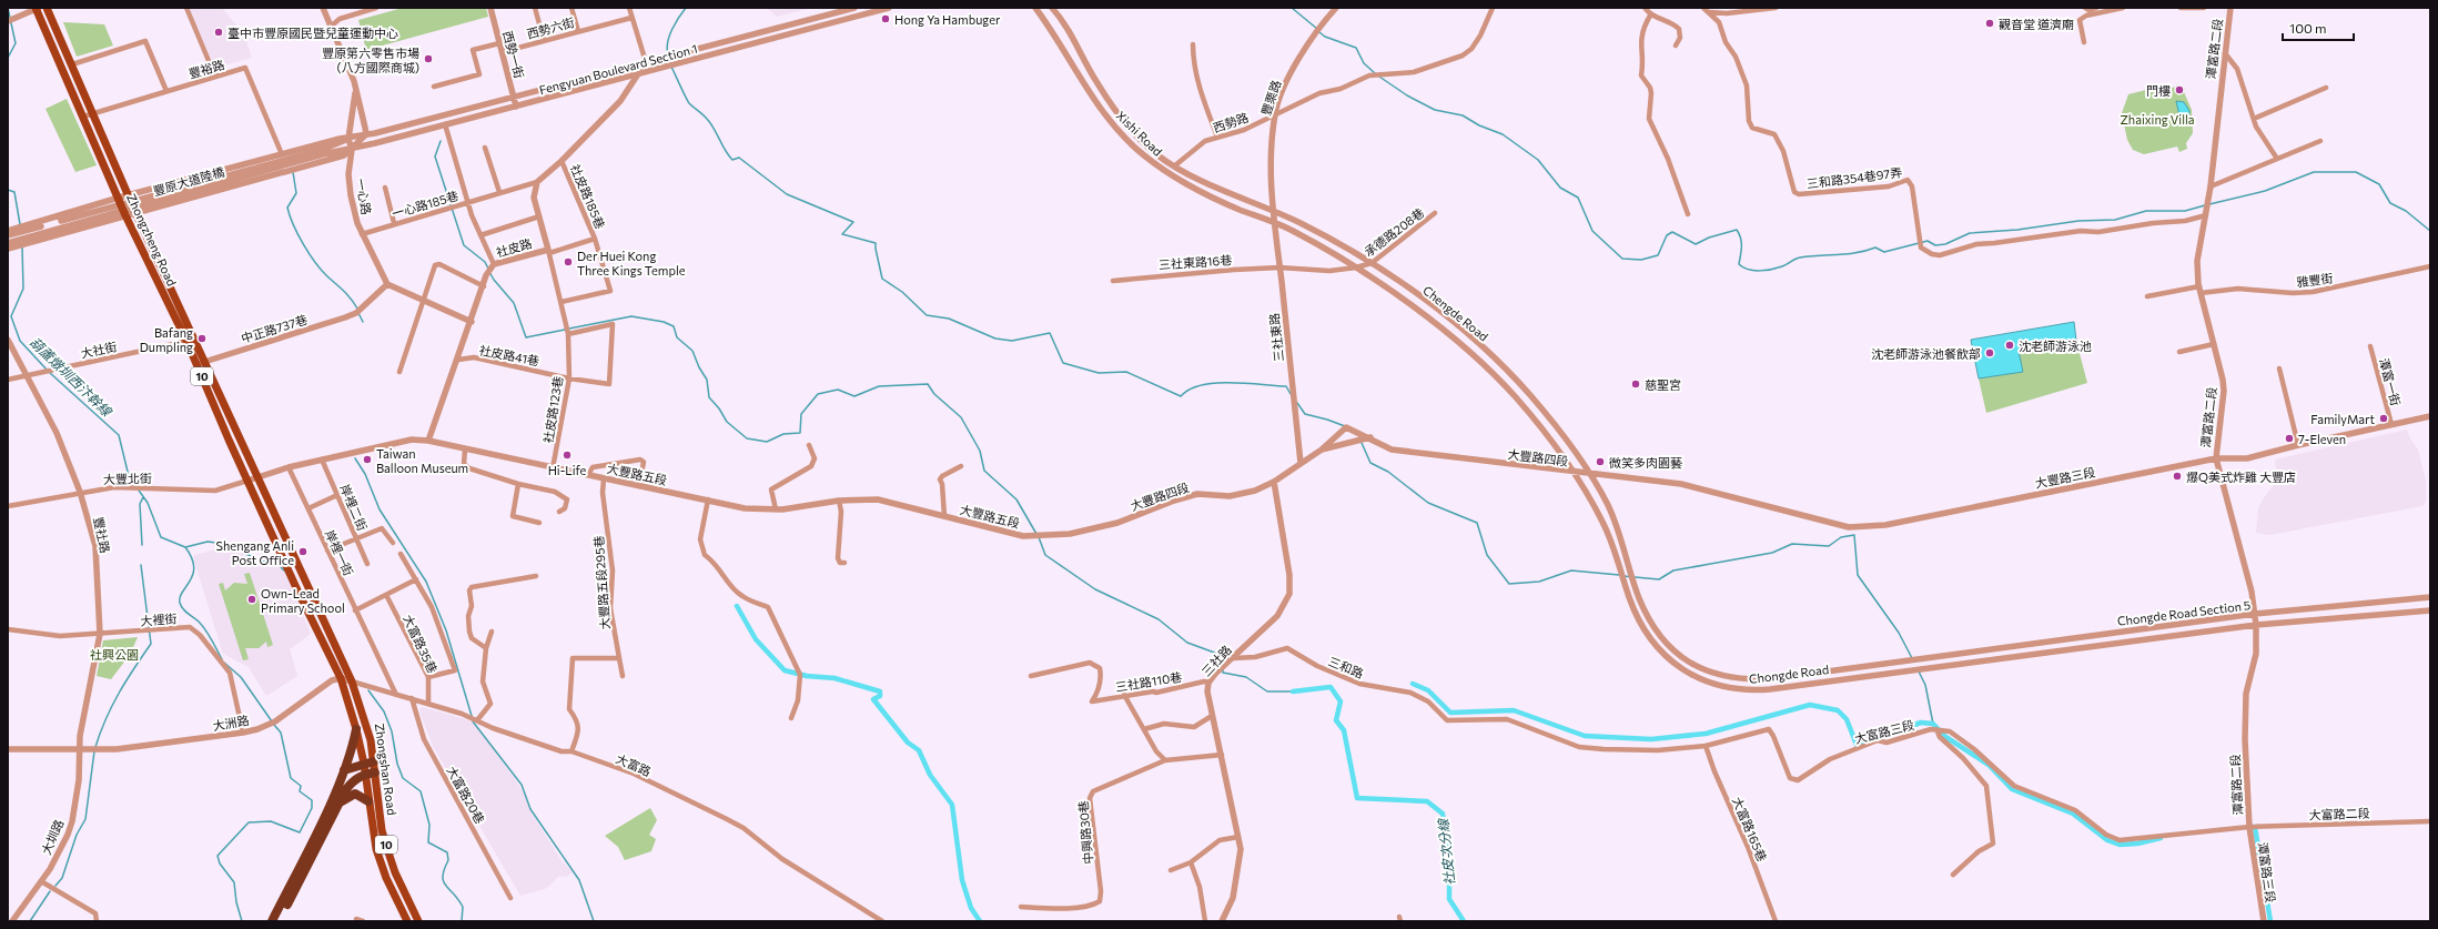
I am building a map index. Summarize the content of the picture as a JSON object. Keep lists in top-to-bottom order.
{
  "streets": {
    "main road": ["Zhongzheng Road", "10", "Zhongshan Road"],
    "street": [
      "西勢六街",
      "潭富路二段",
      "西勢一街",
      "豐裕路",
      "Fengyuan Boulevard Section 1",
      "豐栗路",
      "西勢路",
      "Xishi Road",
      "三和路354巷97弄",
      "豐原大道陸橋",
      "一心路",
      "社皮路185巷",
      "一心路185巷",
      "承德路208巷",
      "社皮路",
      "三社東路16巷",
      "雅豐街",
      "Chengde Road",
      "中正路737巷",
      "三社東路",
      "大社街",
      "社皮路41巷",
      "潭富一街",
      "社皮路123巷",
      "大豐路四段",
      "大豐路五段",
      "大豐路三段",
      "大豐北街",
      "岸裡二街",
      "豐社路",
      "岸裡一街",
      "大豐路五段295巷",
      "Chongde Road Section 5",
      "大裡街",
      "大富路35巷",
      "三社路",
      "三和路",
      "Chongde Road",
      "三社路110巷",
      "大洲路",
      "大富路三段",
      "大富路",
      "大富路20巷",
      "大富路二段",
      "大富路165巷",
      "中興路30巷",
      "大圳路",
      "潭富路三段"
    ]
  },
  "crossings": [
    ["西勢六街", "西勢一街"],
    ["潭富路二段", "三和路354巷97弄"],
    ["潭富路二段", "雅豐街"],
    ["潭富路二段", "大豐路三段"],
    ["潭富路二段", "Chongde Road Section 5"],
    ["潭富路二段", "大富路二段"],
    ["潭富路二段", "潭富路三段"],
    ["西勢一街", "Fengyuan Boulevard Section 1"],
    ["豐裕路", "Fengyuan Boulevard Section 1"],
    ["豐裕路", "Zhongzheng Road"],
    ["Fengyuan Boulevard Section 1", "豐原大道陸橋"],
    ["Fengyuan Boulevard Section 1", "一心路"],
    ["Fengyuan Boulevard Section 1", "Zhongzheng Road"],
    ["豐栗路", "西勢路"],
    ["豐栗路", "Xishi Road"],
    ["豐栗路", "Chengde Road"],
    ["豐栗路", "三社東路"],
    ["西勢路", "Xishi Road"],
    ["Xishi Road", "Chengde Road"],
    ["Xishi Road", "三社東路"],
    ["一心路", "一心路185巷"],
    ["一心路", "中正路737巷"],
    ["社皮路185巷", "社皮路123巷"],
    ["一心路185巷", "社皮路"],
    ["承德路208巷", "三社東路16巷"],
    ["承德路208巷", "Chengde Road"],
    ["Zhongzheng Road", "中正路737巷"],
    ["Zhongzheng Road", "大社街"],
    ["Zhongzheng Road", "大豐路五段"],
    ["Zhongzheng Road", "大豐北街"],
    ["Zhongzheng Road", "Zhongshan Road"],
    ["社皮路", "社皮路41巷"],
    ["社皮路", "社皮路123巷"],
    ["社皮路", "大豐路五段"],
    ["三社東路16巷", "Chengde Road"],
    ["三社東路16巷", "三社東路"],
    ["Chengde Road", "三社東路"],
    ["Chengde Road", "大豐路四段"],
    ["Chengde Road", "Chongde Road"],
    ["三社東路", "大豐路四段"],
    ["大社街", "豐社路"],
    ["社皮路41巷", "社皮路123巷"],
    ["潭富一街", "大豐路三段"],
    ["社皮路123巷", "大豐路五段"],
    ["大豐路四段", "大豐路五段"],
    ["大豐路四段", "大豐路三段"],
    ["大豐路四段", "三社路"],
    ["大豐路四段", "Chongde Road"],
    ["大豐路五段", "大豐北街"],
    ["大豐路五段", "岸裡二街"],
    ["大豐路五段", "岸裡一街"],
    ["大豐路五段", "大豐路五段295巷"],
    ["大豐路五段", "Zhongshan Road"],
    ["大豐北街", "豐社路"],
    ["大豐北街", "Zhongshan Road"],
    ["豐社路", "大裡街"],
    ["豐社路", "大洲路"],
    ["豐社路", "大圳路"],
    ["岸裡一街", "大富路"],
    ["Chongde Road Section 5", "Chongde Road"],
    ["大裡街", "大洲路"],
    ["大富路35巷", "大富路"],
    ["三社路", "三和路"],
    ["三社路", "三社路110巷"],
    ["三社路", "中興路30巷"],
    ["三和路", "大富路三段"],
    ["大洲路", "Zhongshan Road"],
    ["大洲路", "大圳路"],
    ["大富路三段", "大富路165巷"],
    ["大富路", "Zhongshan Road"],
    ["大富路", "大富路20巷"],
    ["大富路二段", "潭富路三段"]
  ],
  "water": ["葫蘆燉圳西汴幹線", "社皮次分線"],
  "parks": ["Zhaixing Villa", "社興公園"],
  "places": [
    "Hong Ya Hambuger",
    "觀音堂 道濟廟",
    "臺中市豐原國民暨兒童運動中心",
    "豐原第六零售市場 (八方國際商城)",
    "門樓",
    "Der Huei Kong Three Kings Temple",
    "Bafang Dumpling",
    "沈老師游泳池",
    "沈老師游泳池餐飲部",
    "慈聖宮",
    "FamilyMart",
    "7-Eleven",
    "Hi-Life",
    "Taiwan Balloon Museum",
    "微笑多肉園藝",
    "爆Q美式炸雞 大豐店",
    "Shengang Anli Post Office",
    "Own-Lead Primary School"
  ],
  "scale_bar": "100 m"
}
